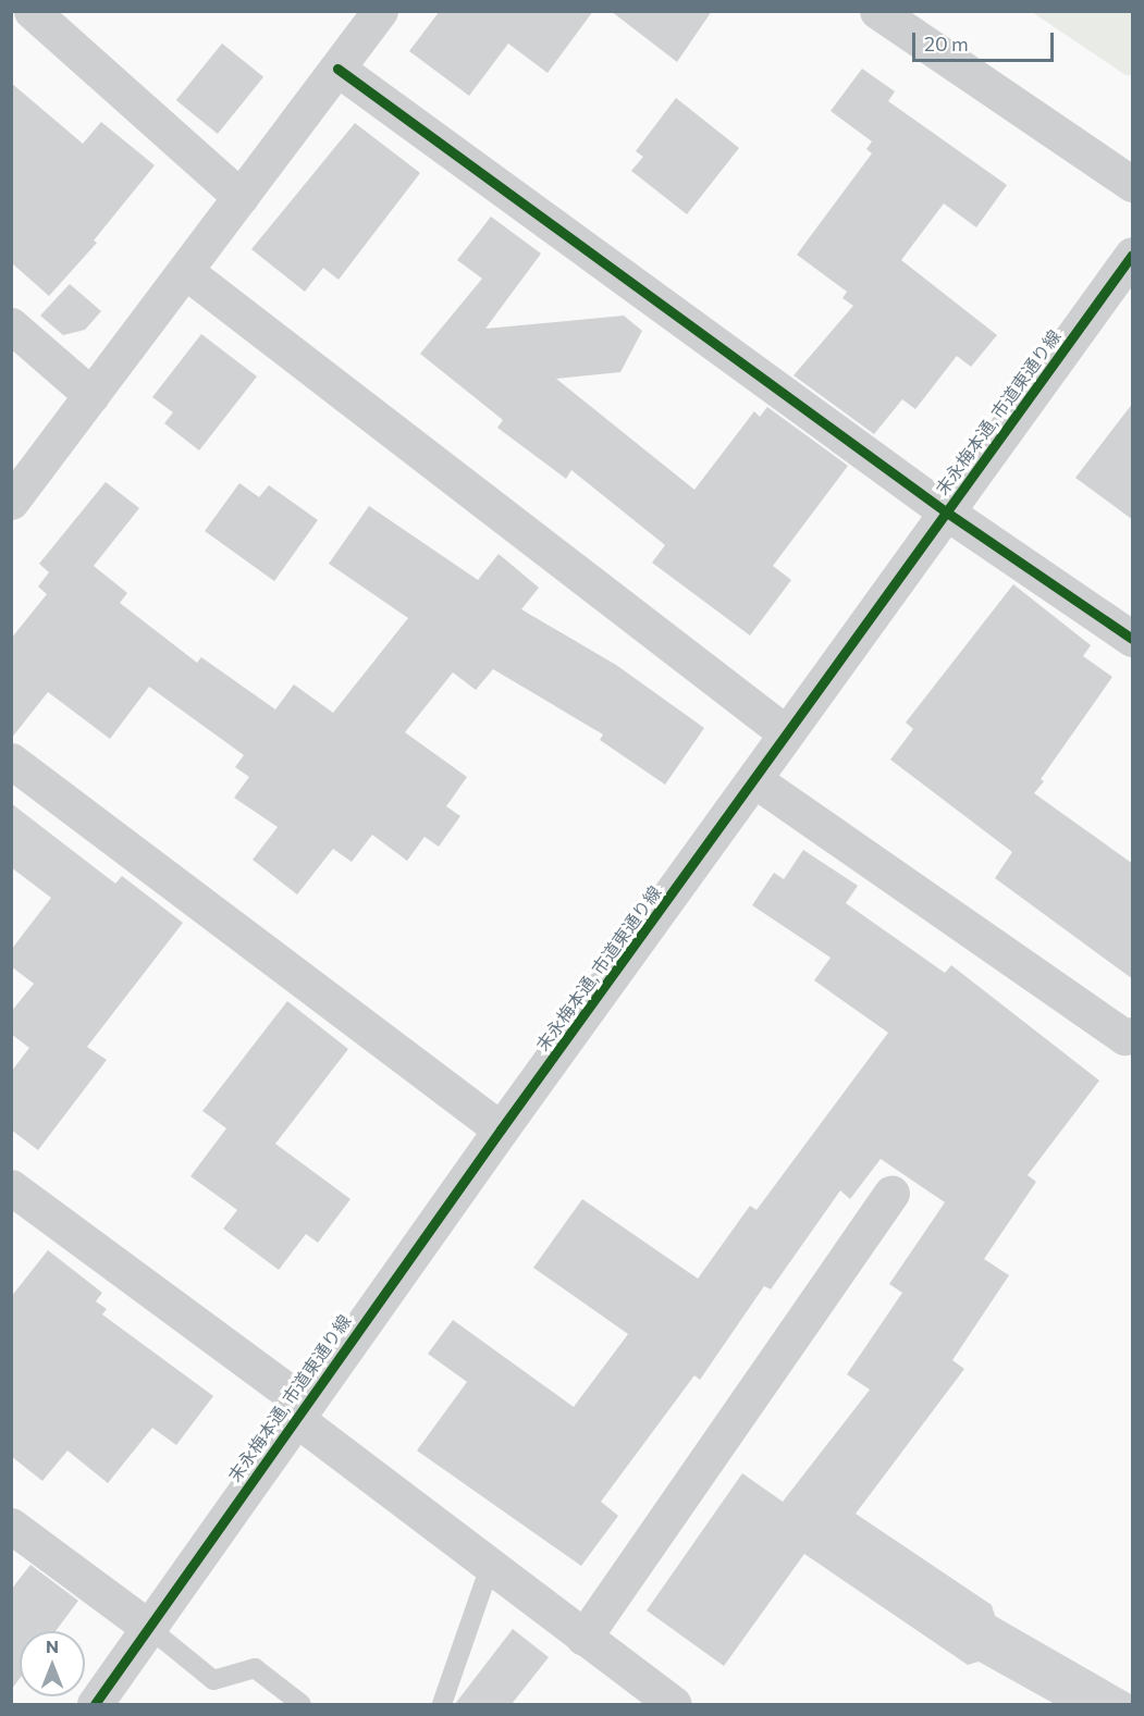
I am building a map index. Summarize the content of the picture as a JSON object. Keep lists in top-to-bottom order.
{
  "streets": {
    "street": ["末永梅本通, 市道東通り線"]
  },
  "scale_bar": "20 m",
  "north": "top"
}
